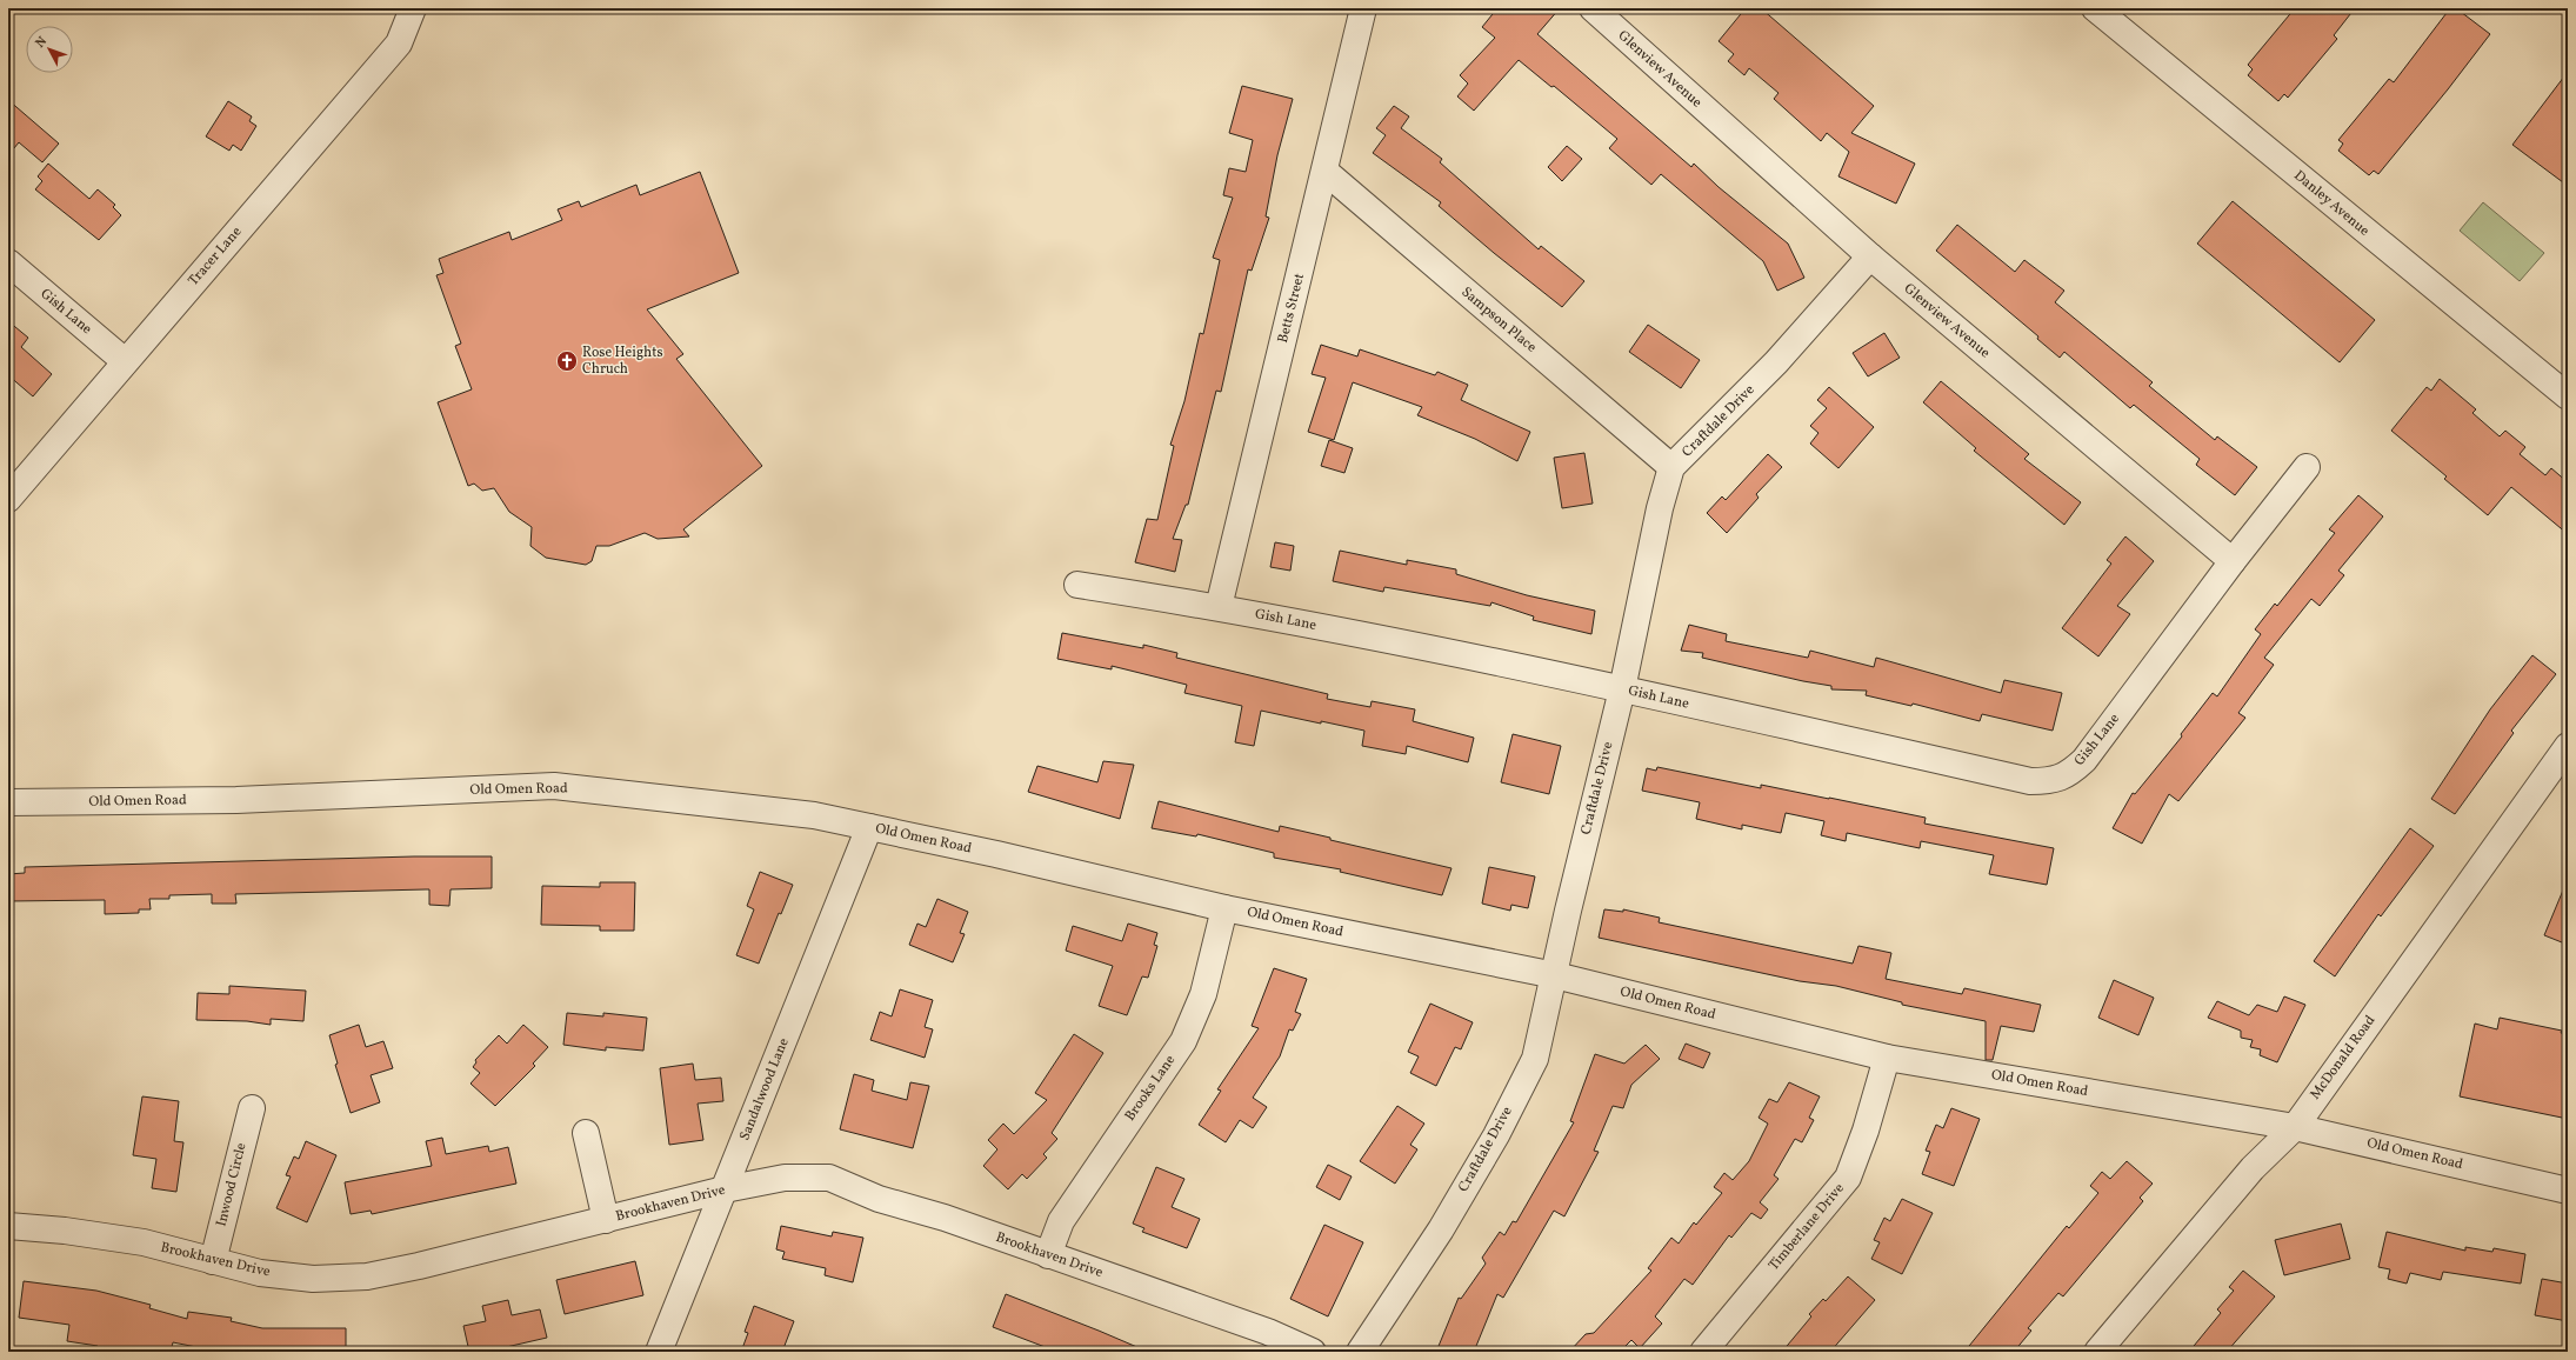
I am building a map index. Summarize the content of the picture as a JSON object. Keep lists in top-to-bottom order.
{
  "streets": {
    "street": [
      "Glenview Avenue",
      "Danley Avenue",
      "Tracer Lane",
      "Betts Street",
      "Gish Lane",
      "Sampson Place",
      "Craftdale Drive",
      "Old Omen Road",
      "McDonald Road",
      "Brooks Lane",
      "Sandalwood Lane",
      "Inwood Circle",
      "Brookhaven Drive",
      "Timberlane Drive"
    ]
  },
  "crossings": [
    ["Glenview Avenue", "Gish Lane"],
    ["Glenview Avenue", "Craftdale Drive"],
    ["Tracer Lane", "Gish Lane"],
    ["Betts Street", "Gish Lane"],
    ["Betts Street", "Sampson Place"],
    ["Gish Lane", "Craftdale Drive"],
    ["Sampson Place", "Craftdale Drive"],
    ["Craftdale Drive", "Old Omen Road"],
    ["Old Omen Road", "McDonald Road"],
    ["Old Omen Road", "Brooks Lane"],
    ["Old Omen Road", "Sandalwood Lane"],
    ["Old Omen Road", "Timberlane Drive"],
    ["Brooks Lane", "Brookhaven Drive"],
    ["Sandalwood Lane", "Brookhaven Drive"],
    ["Inwood Circle", "Brookhaven Drive"]
  ],
  "places": {
    "church": ["Rose Heights Chruch"]
  },
  "north": "top left"
}
